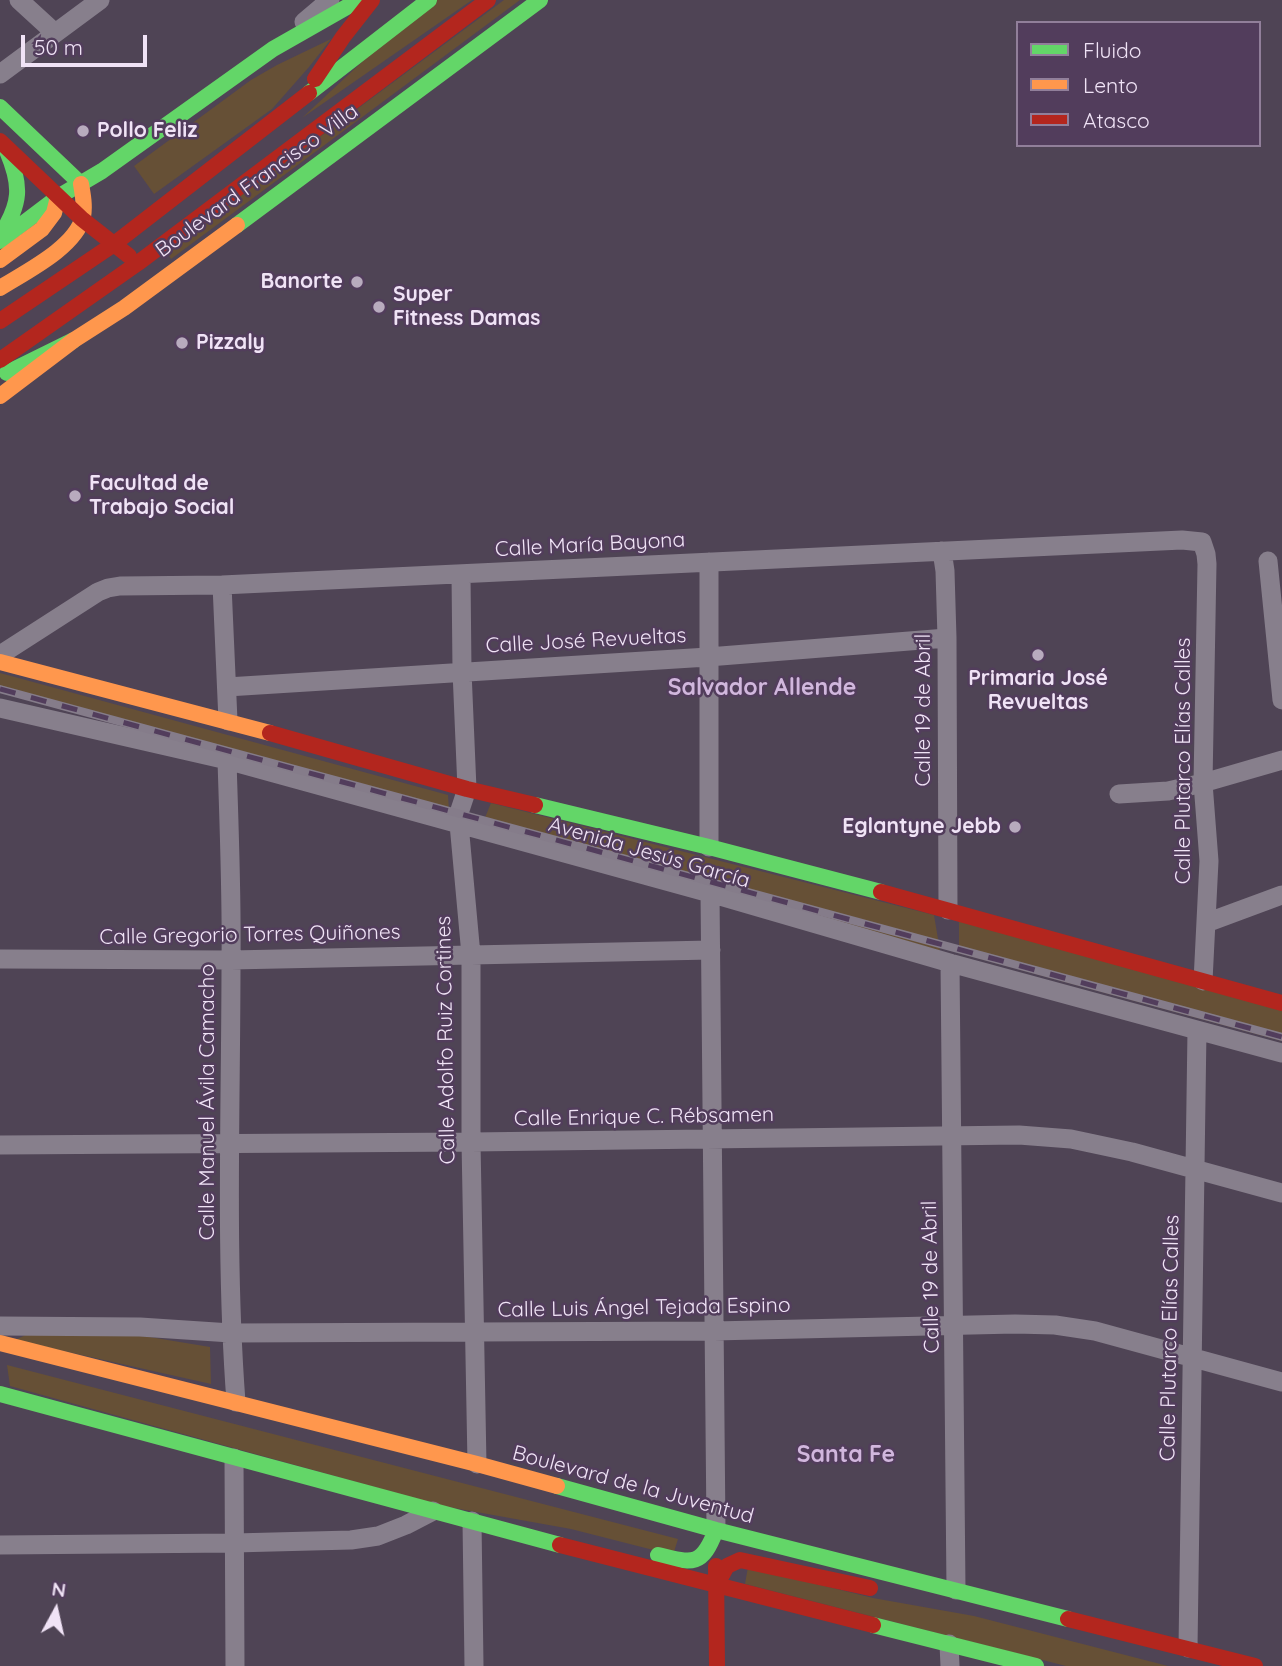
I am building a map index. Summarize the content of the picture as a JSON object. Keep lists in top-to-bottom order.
{
  "streets": {
    "main road": ["Boulevard Francisco Villa", "Avenida Jesús García", "Boulevard de la Juventud"],
    "street": [
      "Calle María Bayona",
      "Calle José Revueltas",
      "Calle 19 de Abril",
      "Calle Plutarco Elías Calles",
      "Calle Gregorio Torres Quiñones",
      "Calle Adolfo Ruiz Cortines",
      "Calle Manuel Ávila Camacho",
      "Calle Enrique C. Rébsamen",
      "Calle Luis Ángel Tejada Espino"
    ]
  },
  "crossings": [
    ["Calle María Bayona", "Calle 19 de Abril"],
    ["Calle María Bayona", "Calle Plutarco Elías Calles"],
    ["Calle María Bayona", "Calle Adolfo Ruiz Cortines"],
    ["Calle José Revueltas", "Calle 19 de Abril"],
    ["Calle José Revueltas", "Calle Adolfo Ruiz Cortines"],
    ["Calle 19 de Abril", "Avenida Jesús García"],
    ["Calle 19 de Abril", "Calle Enrique C. Rébsamen"],
    ["Calle 19 de Abril", "Calle Luis Ángel Tejada Espino"],
    ["Calle 19 de Abril", "Boulevard de la Juventud"],
    ["Calle Plutarco Elías Calles", "Avenida Jesús García"],
    ["Calle Plutarco Elías Calles", "Calle Enrique C. Rébsamen"],
    ["Calle Plutarco Elías Calles", "Calle Luis Ángel Tejada Espino"],
    ["Calle Plutarco Elías Calles", "Boulevard de la Juventud"],
    ["Avenida Jesús García", "Calle Adolfo Ruiz Cortines"],
    ["Avenida Jesús García", "Calle Manuel Ávila Camacho"],
    ["Calle Gregorio Torres Quiñones", "Calle Adolfo Ruiz Cortines"],
    ["Calle Gregorio Torres Quiñones", "Calle Manuel Ávila Camacho"],
    ["Calle Adolfo Ruiz Cortines", "Calle Enrique C. Rébsamen"],
    ["Calle Adolfo Ruiz Cortines", "Calle Luis Ángel Tejada Espino"],
    ["Calle Adolfo Ruiz Cortines", "Boulevard de la Juventud"],
    ["Calle Manuel Ávila Camacho", "Calle Enrique C. Rébsamen"],
    ["Calle Manuel Ávila Camacho", "Calle Luis Ángel Tejada Espino"],
    ["Calle Manuel Ávila Camacho", "Boulevard de la Juventud"]
  ],
  "districts": ["Salvador Allende", "Santa Fe"],
  "places": [
    "Pollo Feliz",
    "Banorte",
    "Super Fitness Damas",
    "Pizzaly",
    "Facultad de Trabajo Social",
    "Primaria José Revueltas",
    "Eglantyne Jebb"
  ],
  "legend": ["Fluido", "Lento", "Atasco"],
  "scale_bar": "50 m",
  "north": "top"
}
